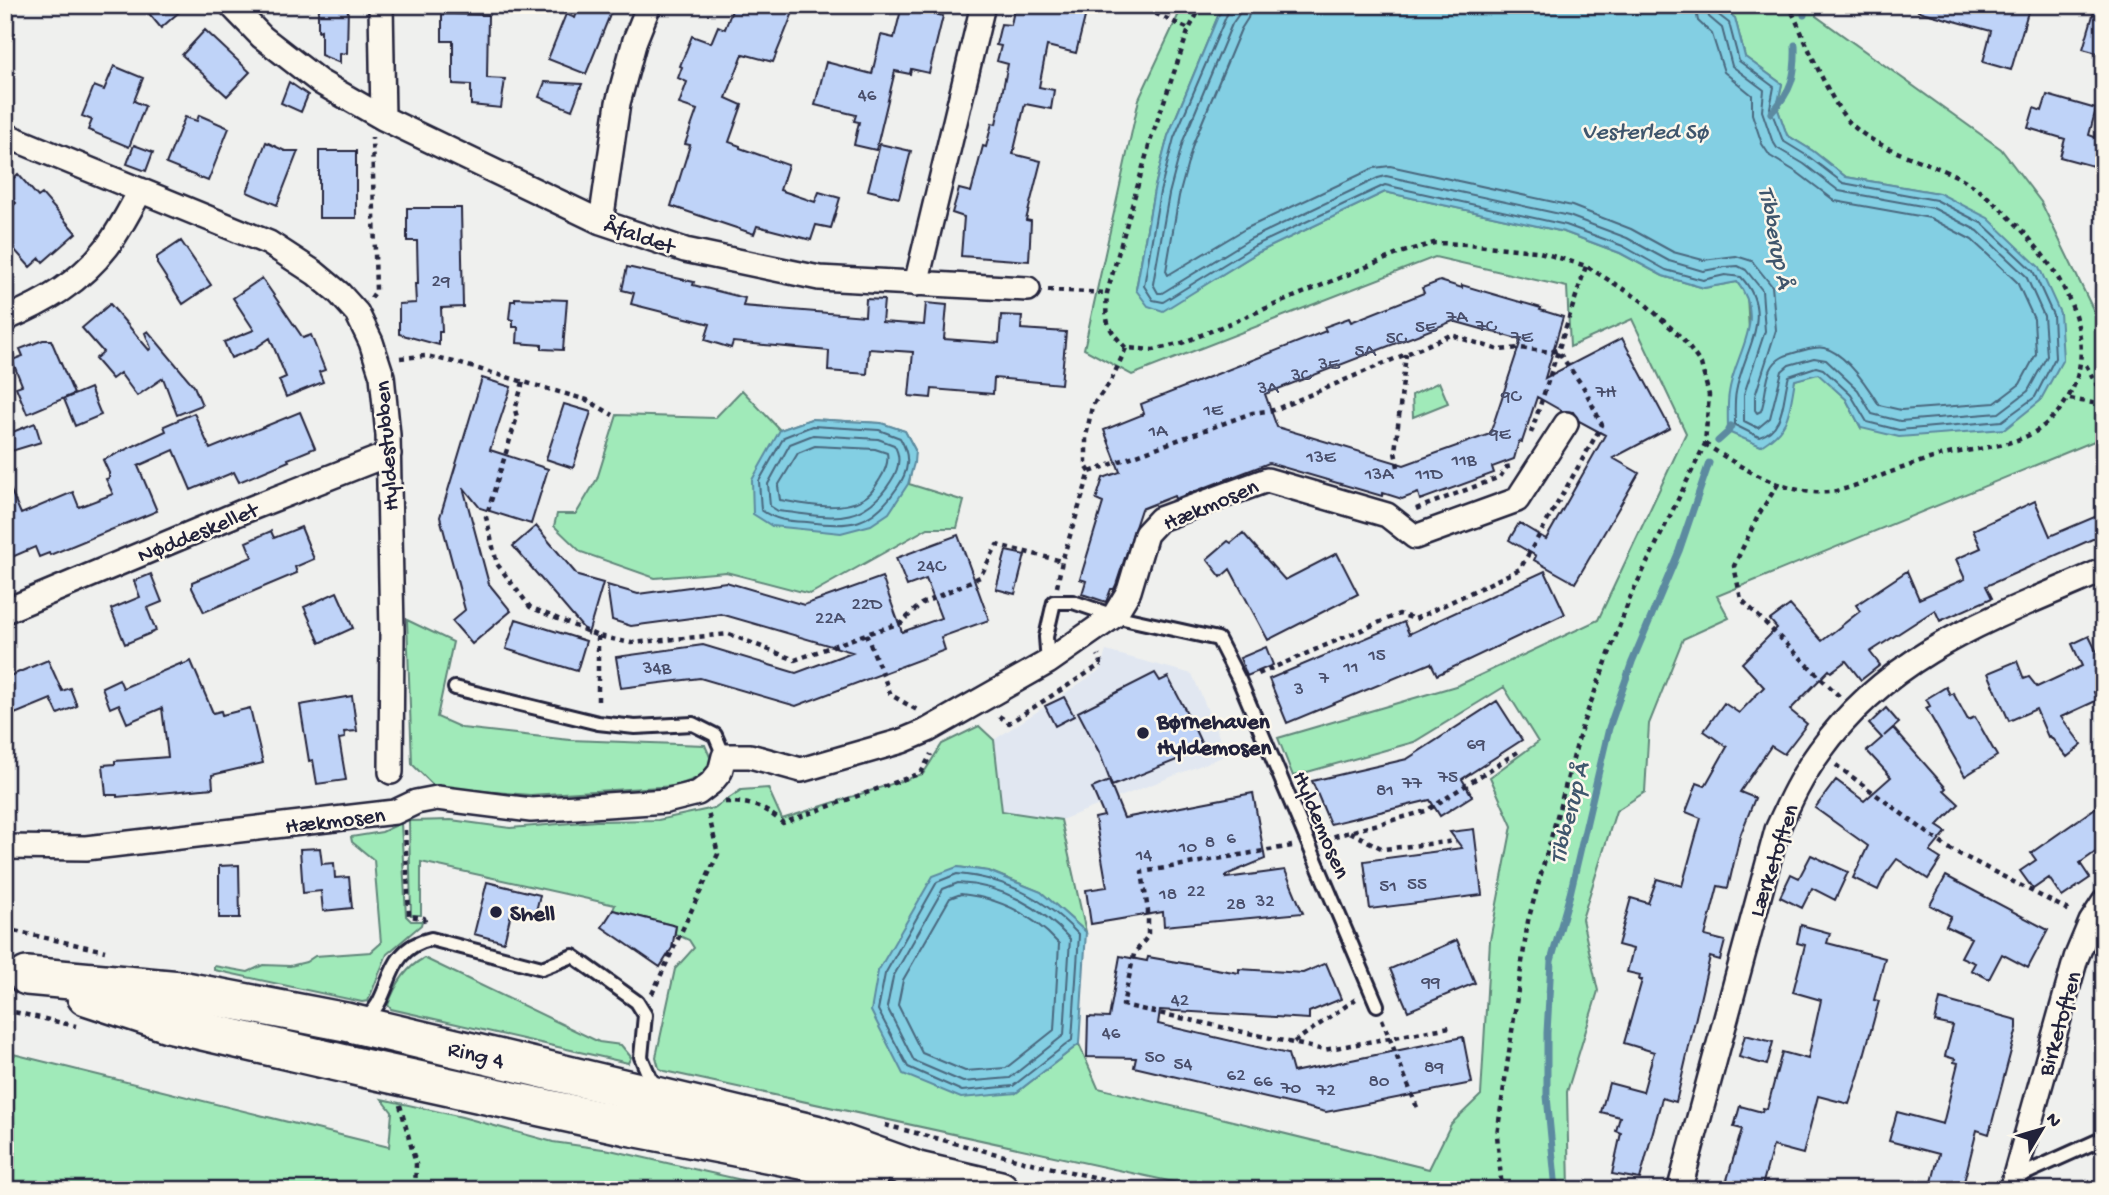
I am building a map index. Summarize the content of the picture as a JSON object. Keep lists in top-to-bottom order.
{
  "streets": {
    "main road": ["Ring 4"],
    "street": [
      "Åfaldet",
      "Hyldestubben",
      "Hækmosen",
      "Nøddeskellet",
      "Lærketoften",
      "Birketoften"
    ],
    "lane": ["Hyldemosen"]
  },
  "crossings": [
    ["Hyldestubben", "Nøddeskellet"],
    ["Hækmosen", "Hyldemosen"]
  ],
  "water": ["Vesterled Sø", "Tibberup Å"],
  "places": ["Børnehaven Hyldemosen", "Shell"],
  "house_numbers": [
    "46",
    "29",
    "7A",
    "7C",
    "5E",
    "7E",
    "5C",
    "5A",
    "3E",
    "3C",
    "3A",
    "7H",
    "9C",
    "1E",
    "1A",
    "9E",
    "13E",
    "11B",
    "13A",
    "11D",
    "24C",
    "22D",
    "22A",
    "15",
    "11",
    "34B",
    "7",
    "3",
    "69",
    "75",
    "77",
    "81",
    "6",
    "8",
    "10",
    "14",
    "55",
    "51",
    "22",
    "18",
    "32",
    "28",
    "99",
    "42",
    "46",
    "50",
    "54",
    "89",
    "62",
    "66",
    "80",
    "70",
    "72"
  ],
  "north": "top right"
}
